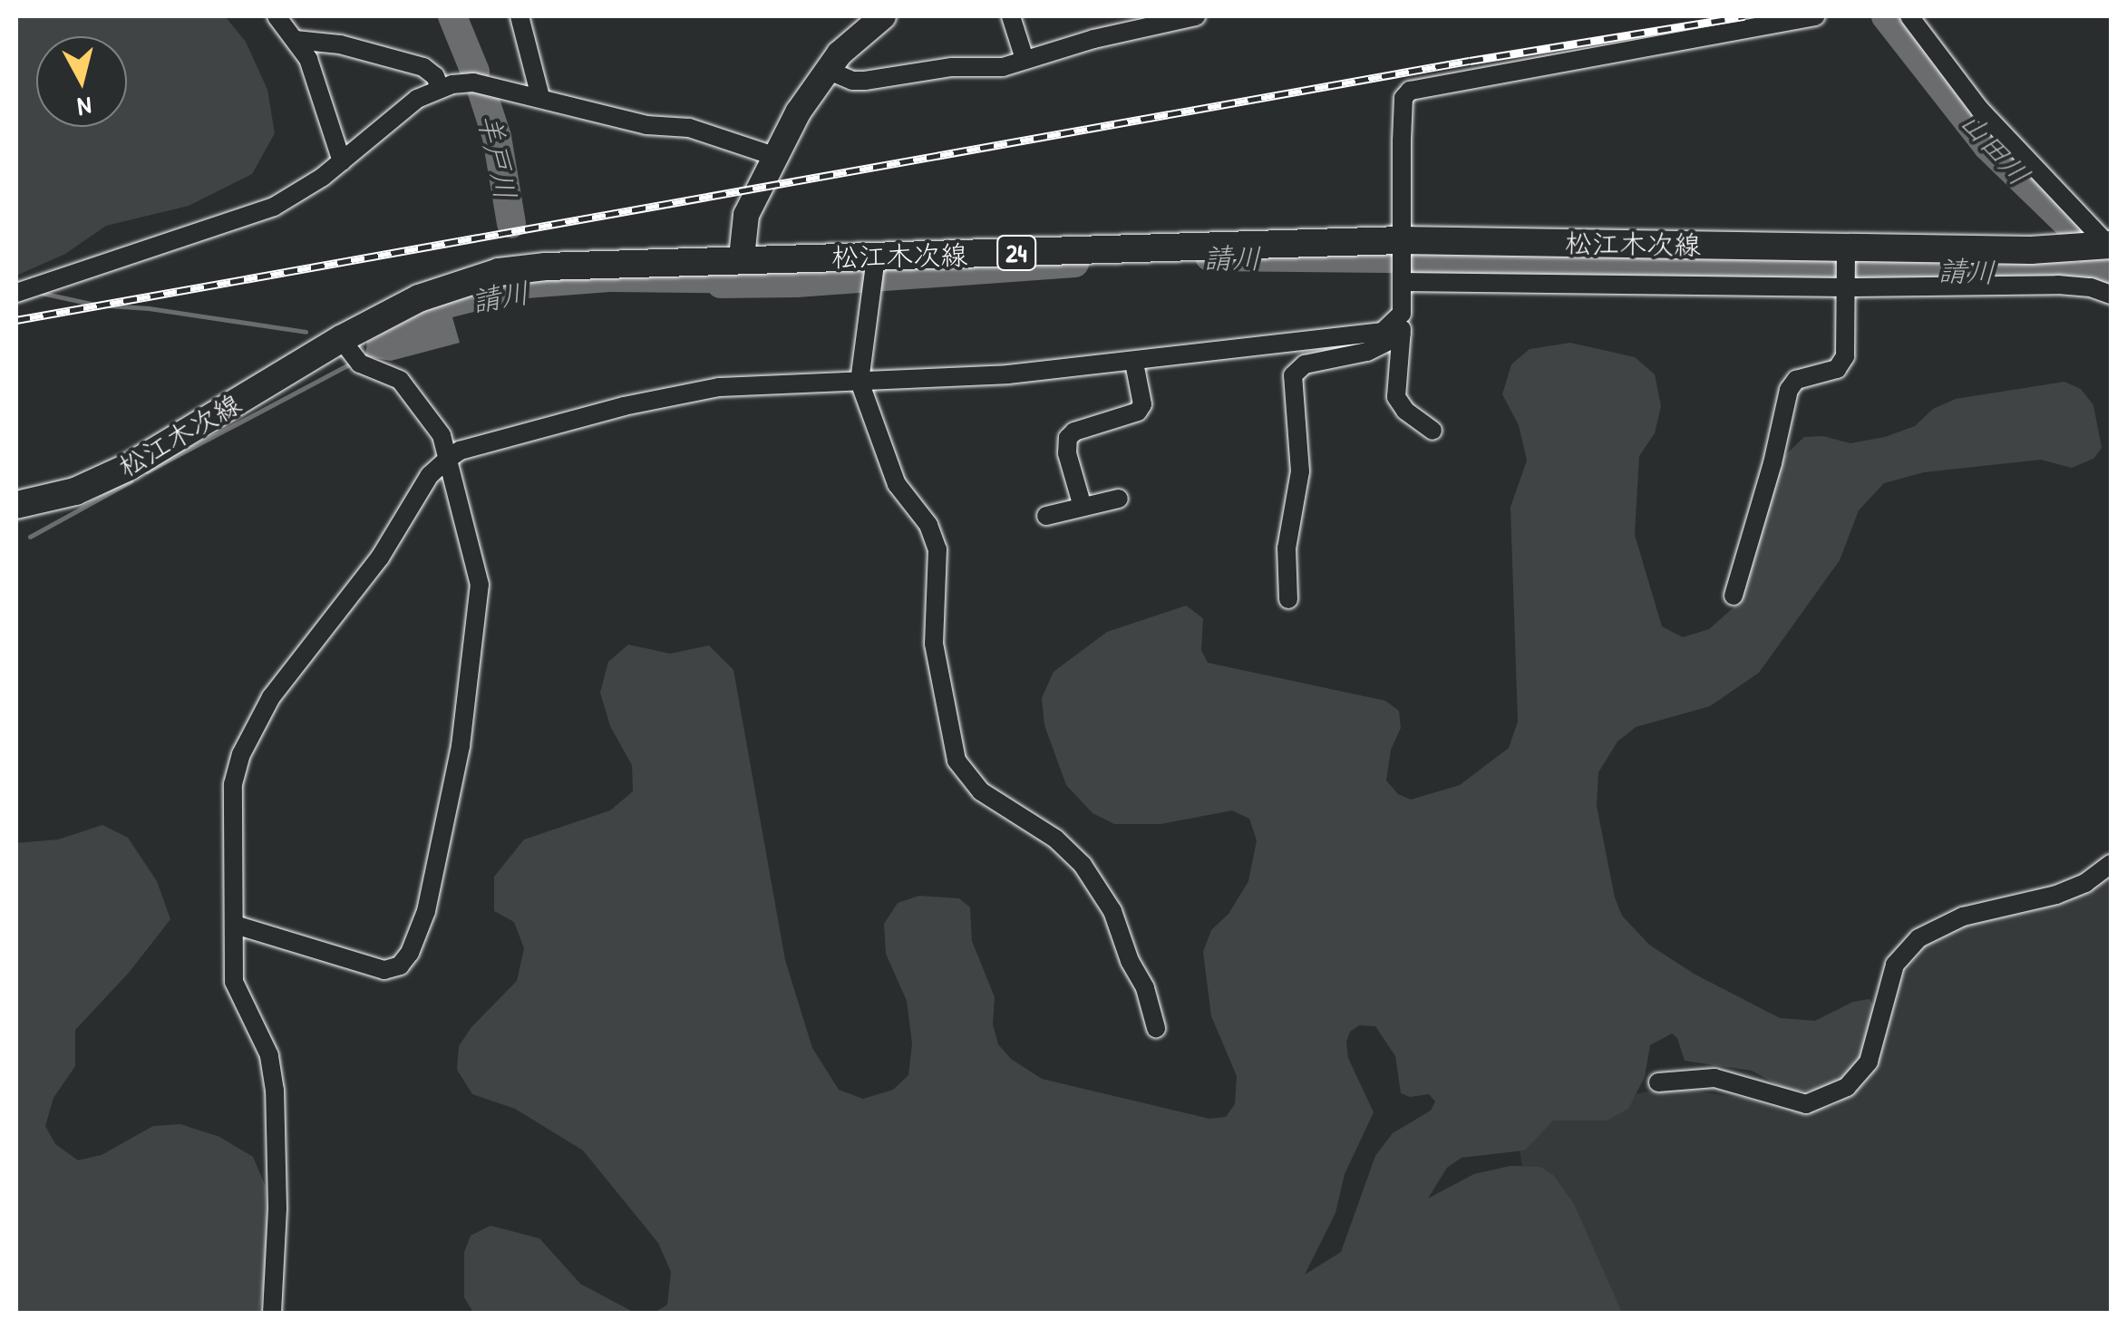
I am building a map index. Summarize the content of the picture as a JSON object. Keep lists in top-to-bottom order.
{
  "streets": {
    "main road": ["松江木次線", "24"]
  },
  "water": ["山田川", "羊戸川", "請川"],
  "north": "bottom"
}
